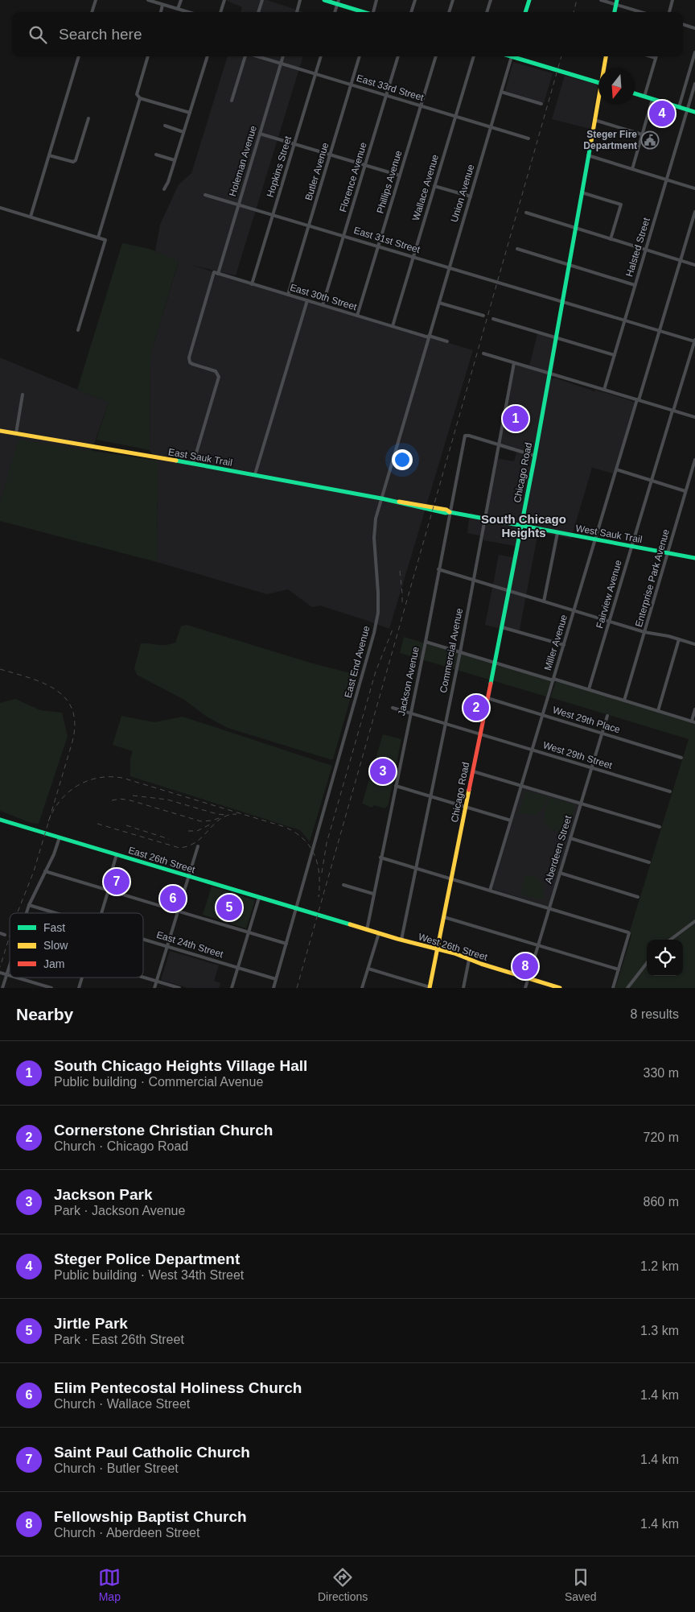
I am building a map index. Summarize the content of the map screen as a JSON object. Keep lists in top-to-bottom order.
{
  "streets": {
    "main road": [
      "East Sauk Trail",
      "Chicago Road",
      "West Sauk Trail",
      "East 26th Street",
      "West 26th Street"
    ],
    "street": [
      "East 33rd Street",
      "Holeman Avenue",
      "Hopkins Street",
      "Butler Avenue",
      "Florence Avenue",
      "Phillips Avenue",
      "Wallace Avenue",
      "Union Avenue",
      "East 31st Street",
      "Halsted Street",
      "East 30th Street",
      "Enterprise Park Avenue",
      "Fairview Avenue",
      "Miller Avenue",
      "Commercial Avenue",
      "East End Avenue",
      "Jackson Avenue",
      "West 29th Place",
      "West 29th Street",
      "Aberdeen Street",
      "East 24th Street"
    ]
  },
  "crossings": [
    ["East 33rd Street", "Holeman Avenue"],
    ["East 33rd Street", "Hopkins Street"],
    ["East 33rd Street", "Butler Avenue"],
    ["East 33rd Street", "Florence Avenue"],
    ["East 33rd Street", "Phillips Avenue"],
    ["East 33rd Street", "Wallace Avenue"],
    ["East 33rd Street", "Union Avenue"],
    ["Holeman Avenue", "East 31st Street"],
    ["Holeman Avenue", "East 30th Street"],
    ["Holeman Avenue", "East Sauk Trail"],
    ["Hopkins Street", "East 31st Street"],
    ["Hopkins Street", "East 30th Street"],
    ["Butler Avenue", "East 31st Street"],
    ["Butler Avenue", "East 30th Street"],
    ["Florence Avenue", "East 31st Street"],
    ["Florence Avenue", "East 30th Street"],
    ["Phillips Avenue", "East 31st Street"],
    ["Phillips Avenue", "East 30th Street"],
    ["Wallace Avenue", "East 31st Street"],
    ["Wallace Avenue", "East 30th Street"],
    ["Union Avenue", "East 31st Street"],
    ["Union Avenue", "East 30th Street"],
    ["Union Avenue", "East End Avenue"],
    ["East 31st Street", "Halsted Street"],
    ["East 31st Street", "Chicago Road"],
    ["East 31st Street", "Fairview Avenue"],
    ["East 31st Street", "Miller Avenue"],
    ["East 30th Street", "East End Avenue"],
    ["East Sauk Trail", "West Sauk Trail"],
    ["East Sauk Trail", "East End Avenue"],
    ["Chicago Road", "West Sauk Trail"],
    ["Chicago Road", "West 29th Place"],
    ["Chicago Road", "West 29th Street"],
    ["Chicago Road", "West 26th Street"],
    ["West Sauk Trail", "Enterprise Park Avenue"],
    ["West Sauk Trail", "Fairview Avenue"],
    ["West Sauk Trail", "Miller Avenue"],
    ["West Sauk Trail", "Commercial Avenue"],
    ["West Sauk Trail", "Jackson Avenue"],
    ["Miller Avenue", "West 29th Place"],
    ["Miller Avenue", "West 29th Street"],
    ["Commercial Avenue", "Jackson Avenue"],
    ["Commercial Avenue", "West 29th Street"],
    ["Commercial Avenue", "West 26th Street"],
    ["East End Avenue", "East 26th Street"],
    ["East End Avenue", "East 24th Street"],
    ["Jackson Avenue", "West 29th Street"],
    ["Jackson Avenue", "West 26th Street"],
    ["West 29th Place", "Aberdeen Street"],
    ["West 29th Street", "Aberdeen Street"],
    ["Aberdeen Street", "West 26th Street"],
    ["East 26th Street", "West 26th Street"]
  ],
  "districts": ["South Chicago Heights"],
  "places": {
    "public building": ["Steger Fire Department"]
  },
  "legend": ["Fast", "Slow", "Jam"],
  "north": "bottom",
  "page": {
    "search": "Search here",
    "pins": [
      "4",
      "1",
      "2",
      "3",
      "7",
      "6",
      "5",
      "8"
    ],
    "heading": ["Nearby", "8 results"],
    "list": [
      {
        "mark": "1",
        "name": "South Chicago Heights Village Hall",
        "note": "Public building · Commercial Avenue",
        "value": "330 m"
      },
      {
        "mark": "2",
        "name": "Cornerstone Christian Church",
        "note": "Church · Chicago Road",
        "value": "720 m"
      },
      {
        "mark": "3",
        "name": "Jackson Park",
        "note": "Park · Jackson Avenue",
        "value": "860 m"
      },
      {
        "mark": "4",
        "name": "Steger Police Department",
        "note": "Public building · West 34th Street",
        "value": "1.2 km"
      },
      {
        "mark": "5",
        "name": "Jirtle Park",
        "note": "Park · East 26th Street",
        "value": "1.3 km"
      },
      {
        "mark": "6",
        "name": "Elim Pentecostal Holiness Church",
        "note": "Church · Wallace Street",
        "value": "1.4 km"
      },
      {
        "mark": "7",
        "name": "Saint Paul Catholic Church",
        "note": "Church · Butler Street",
        "value": "1.4 km"
      },
      {
        "mark": "8",
        "name": "Fellowship Baptist Church",
        "note": "Church · Aberdeen Street",
        "value": "1.4 km"
      }
    ],
    "nav": ["Map", "Directions", "Saved"]
  }
}
